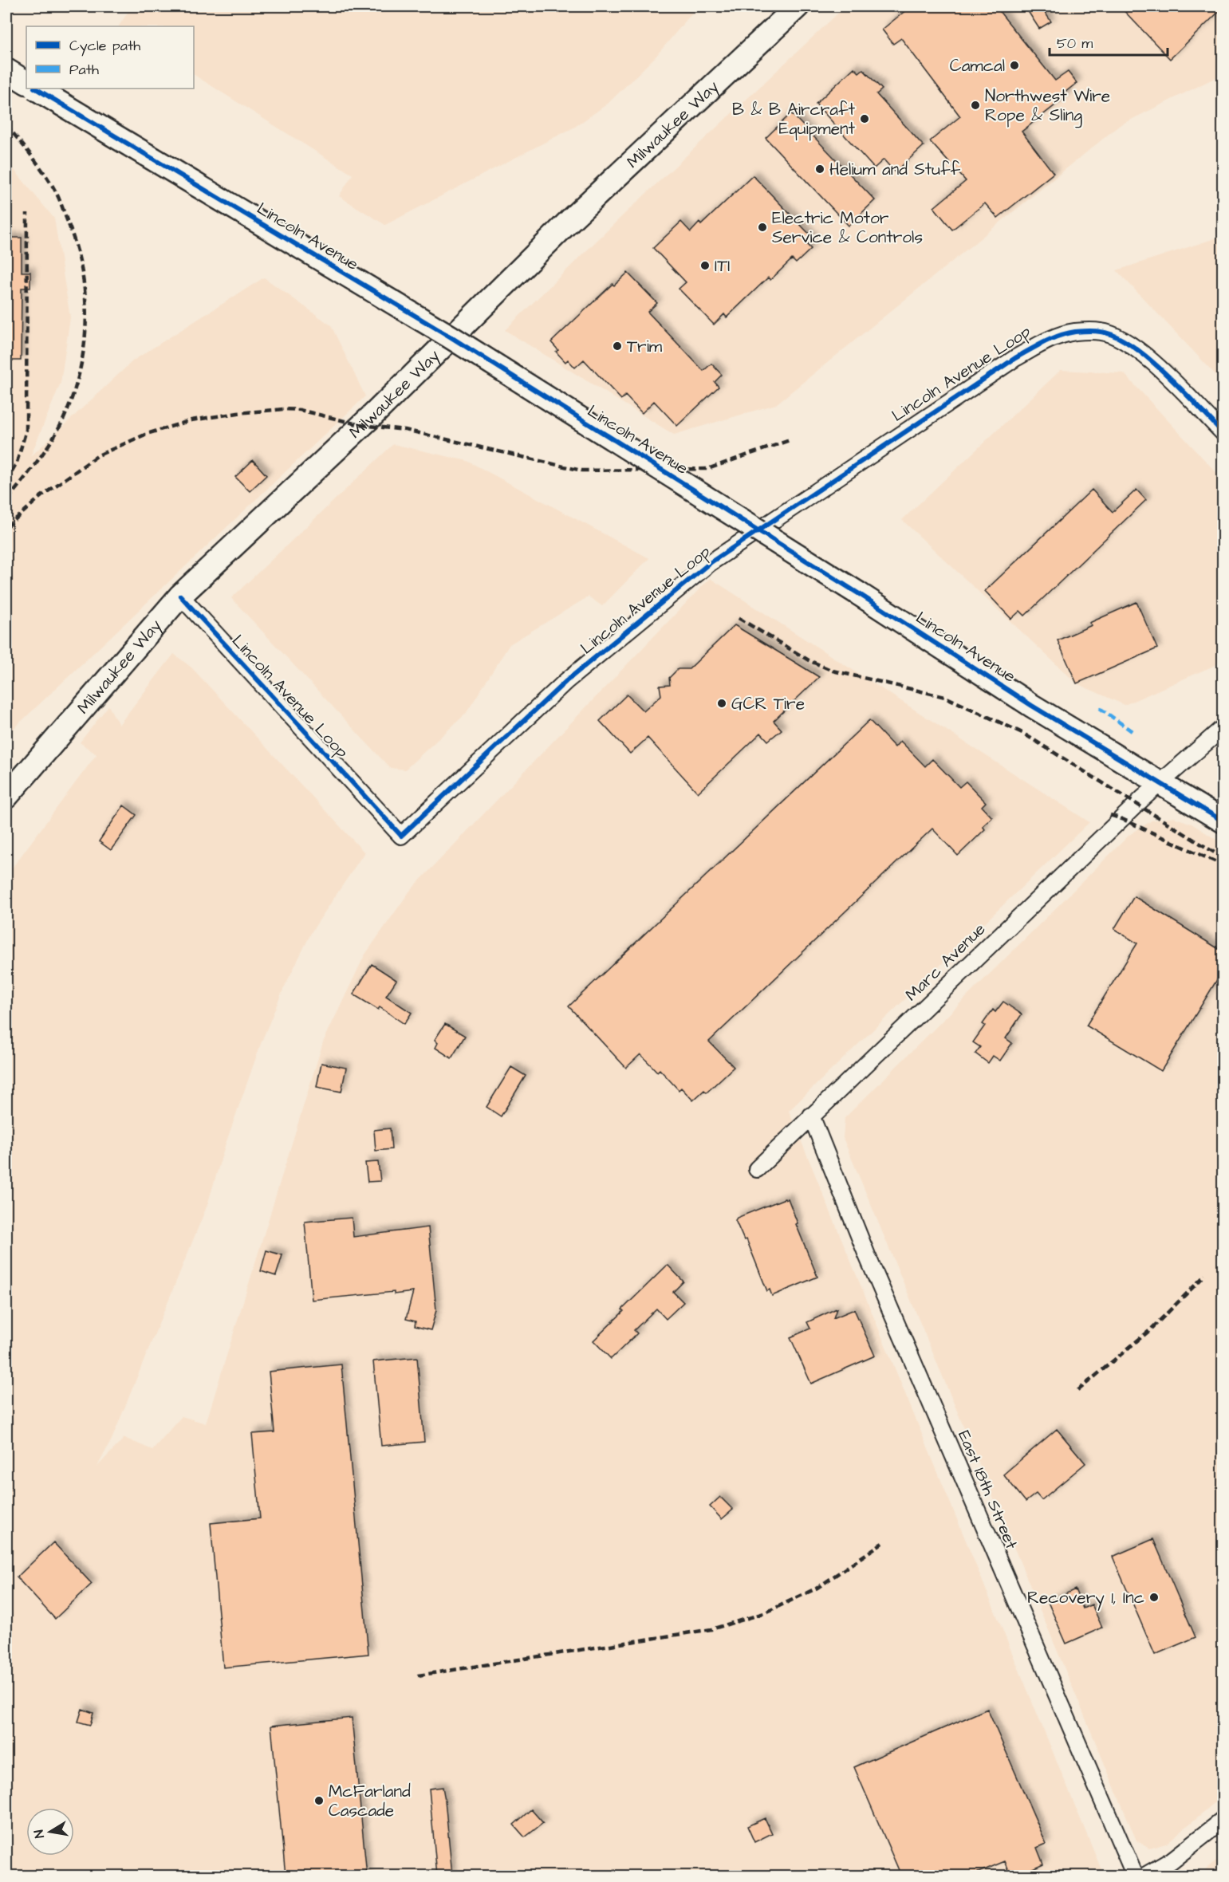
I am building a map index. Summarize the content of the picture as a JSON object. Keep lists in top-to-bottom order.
{
  "streets": {
    "street": [
      "Milwaukee Way",
      "Lincoln Avenue",
      "Lincoln Avenue Loop",
      "Marc Avenue",
      "East 18th Street"
    ]
  },
  "crossings": [
    ["Milwaukee Way", "Lincoln Avenue Loop"],
    ["Lincoln Avenue", "Marc Avenue"],
    ["Marc Avenue", "East 18th Street"]
  ],
  "places": [
    "Camcal",
    "Northwest Wire Rope & Sling",
    "B & B Aircraft Equipment",
    "Helium and Stuff",
    "Electric Motor Service & Controls",
    "ITI",
    "Trim",
    "GCR Tire",
    "Recovery 1, Inc",
    "McFarland Cascade"
  ],
  "legend": ["Cycle path", "Path"],
  "scale_bar": "50 m",
  "north": "left"
}
